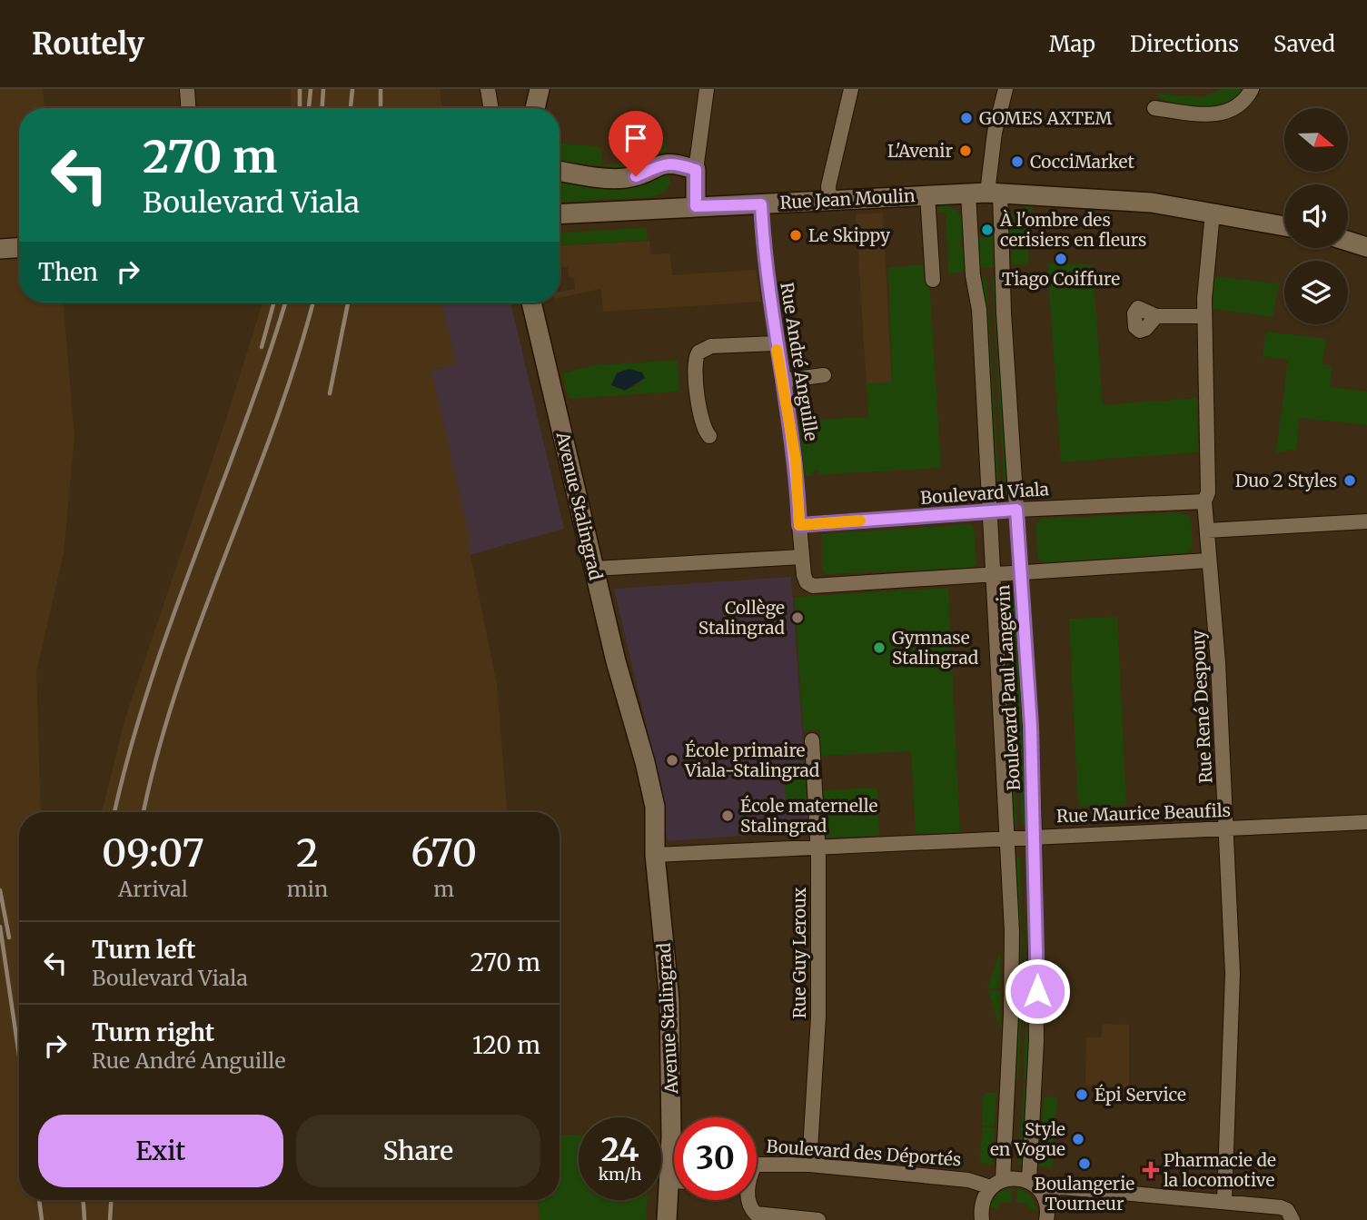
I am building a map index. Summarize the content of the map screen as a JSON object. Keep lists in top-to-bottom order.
{
  "streets": {
    "street": [
      "Rue Jean Moulin",
      "Rue André Anguille",
      "Boulevard Viala",
      "Avenue Stalingrad",
      "Boulevard Paul Langevin",
      "Rue René Despouy",
      "Rue Maurice Beaufils",
      "Rue Guy Leroux",
      "Boulevard des Déportés"
    ]
  },
  "crossings": [
    ["Rue Jean Moulin", "Rue André Anguille"],
    ["Rue Jean Moulin", "Boulevard Paul Langevin"],
    ["Rue Jean Moulin", "Rue René Despouy"],
    ["Rue André Anguille", "Boulevard Viala"],
    ["Boulevard Viala", "Boulevard Paul Langevin"],
    ["Boulevard Viala", "Rue René Despouy"],
    ["Avenue Stalingrad", "Rue Maurice Beaufils"],
    ["Boulevard Paul Langevin", "Rue Maurice Beaufils"],
    ["Boulevard Paul Langevin", "Boulevard des Déportés"],
    ["Rue René Despouy", "Rue Maurice Beaufils"],
    ["Rue Maurice Beaufils", "Rue Guy Leroux"],
    ["Rue Guy Leroux", "Boulevard des Déportés"]
  ],
  "places": {
    "other": [
      "GOMES AXTEM",
      "L'Avenir",
      "CocciMarket",
      "À l'ombre des cerisiers en fleurs",
      "Le Skippy",
      "Tiago Coiffure",
      "Duo 2 Styles",
      "Collège Stalingrad",
      "Gymnase Stalingrad",
      "École primaire Viala-Stalingrad",
      "École maternelle Stalingrad",
      "Épi Service",
      "Style en Vogue",
      "Boulangerie Tourneur"
    ],
    "health": ["Pharmacie de la locomotive"]
  },
  "north": "right",
  "page": {
    "header": "Routely",
    "nav": ["Map", "Directions", "Saved"],
    "turn": ["270 m", "Boulevard Viala"],
    "then": "Then",
    "eta": [
      "09:07",
      "Arrival",
      "2",
      "min",
      "670",
      "m"
    ],
    "list": [
      {
        "name": "Turn left",
        "note": "Boulevard Viala",
        "value": "270 m"
      },
      {
        "name": "Turn right",
        "note": "Rue André Anguille",
        "value": "120 m"
      }
    ],
    "buttons": ["Exit", "Share"],
    "speed": "24 km/h",
    "limit": "30"
  }
}
